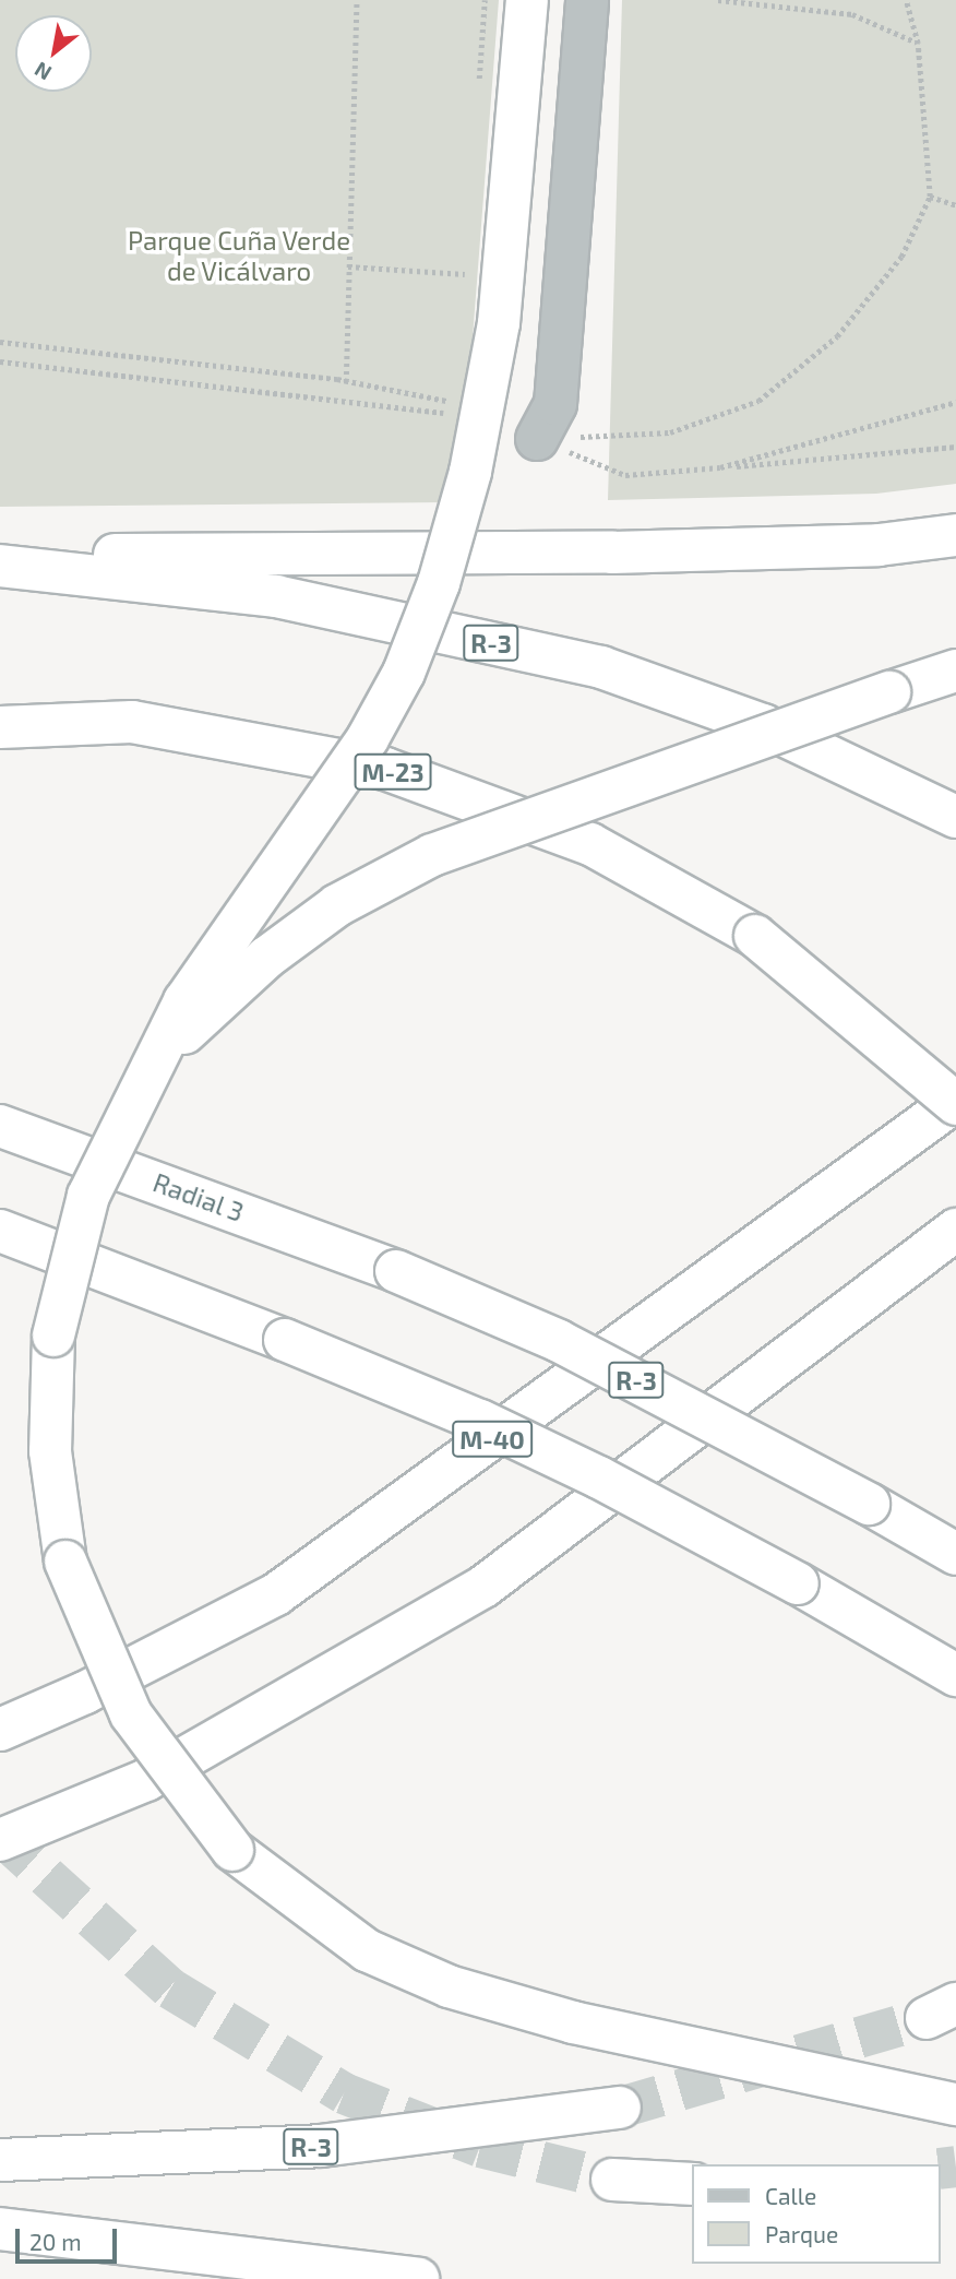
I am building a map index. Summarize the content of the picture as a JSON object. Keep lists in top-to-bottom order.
{
  "streets": {
    "highway": [
      "R-3",
      "M-23",
      "Radial 3",
      "M-40"
    ]
  },
  "crossings": [
    ["M-23", "M-40"]
  ],
  "parks": ["Parque Cuña Verde de Vicálvaro"],
  "legend": ["Calle", "Parque"],
  "scale_bar": "20 m",
  "north": "bottom left"
}
